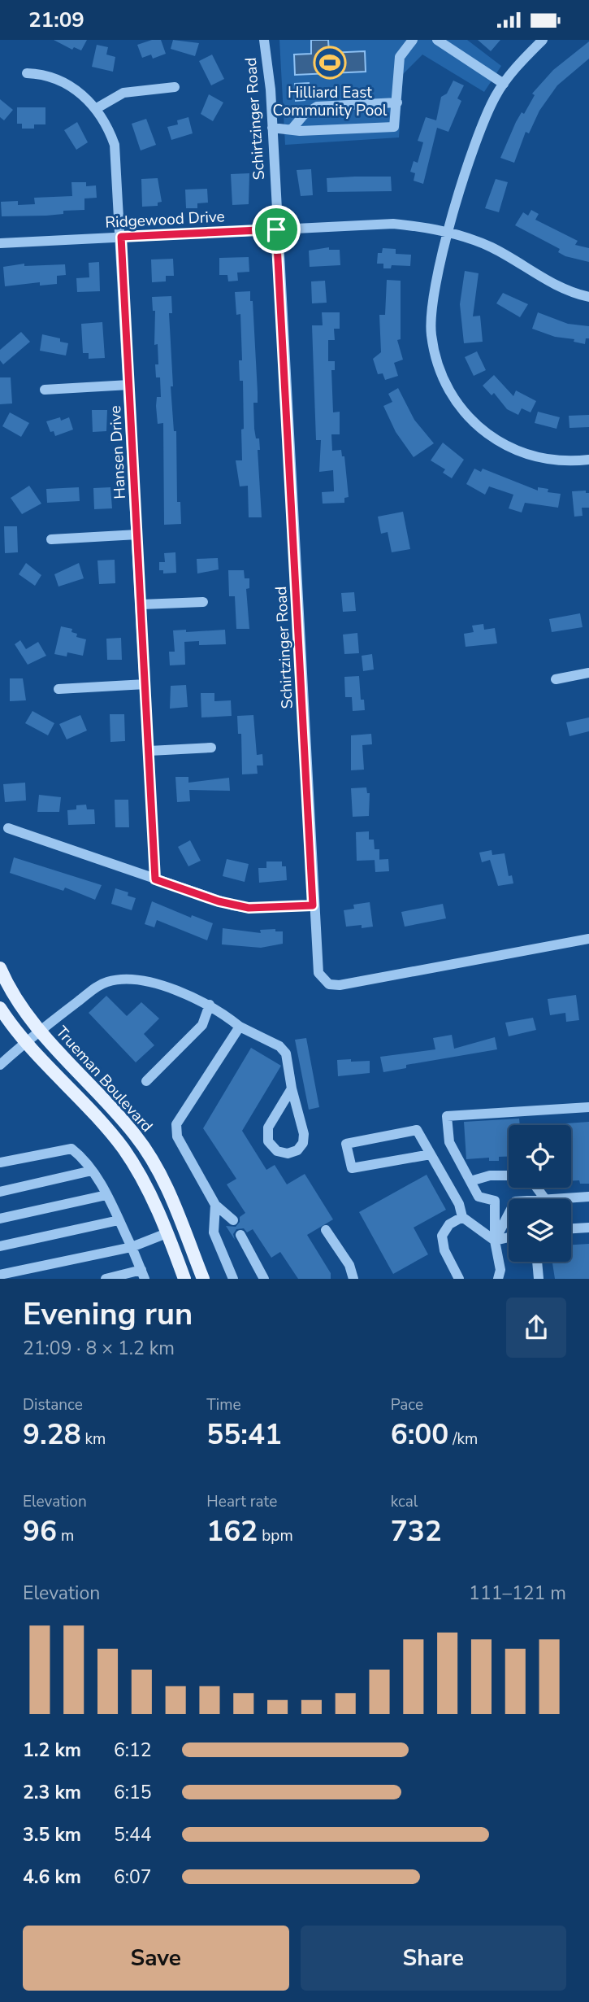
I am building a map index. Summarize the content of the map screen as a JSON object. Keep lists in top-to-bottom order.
{
  "streets": {
    "main road": ["Trueman Boulevard"],
    "street": ["Schirtzinger Road", "Ridgewood Drive", "Hansen Drive"]
  },
  "crossings": [
    ["Schirtzinger Road", "Ridgewood Drive"],
    ["Ridgewood Drive", "Hansen Drive"]
  ],
  "places": {
    "sports": ["Hilliard East Community Pool"]
  },
  "page": {
    "status": "21:09",
    "heading": ["Evening run", "21:09 · 8 × 1.2 km"],
    "stats": [
      ["Distance", "9.28 km"],
      ["Time", "55:41"],
      ["Pace", "6:00 /km"],
      ["Elevation", "96 m"],
      ["Heart rate", "162 bpm"],
      ["kcal", "732"]
    ],
    "chart": ["Elevation", "111–121 m"],
    "list": [
      {
        "name": "1.2 km",
        "note": "6:12"
      },
      {
        "name": "2.3 km",
        "note": "6:15"
      },
      {
        "name": "3.5 km",
        "note": "5:44"
      },
      {
        "name": "4.6 km",
        "note": "6:07"
      }
    ],
    "buttons": ["Save", "Share"]
  }
}
